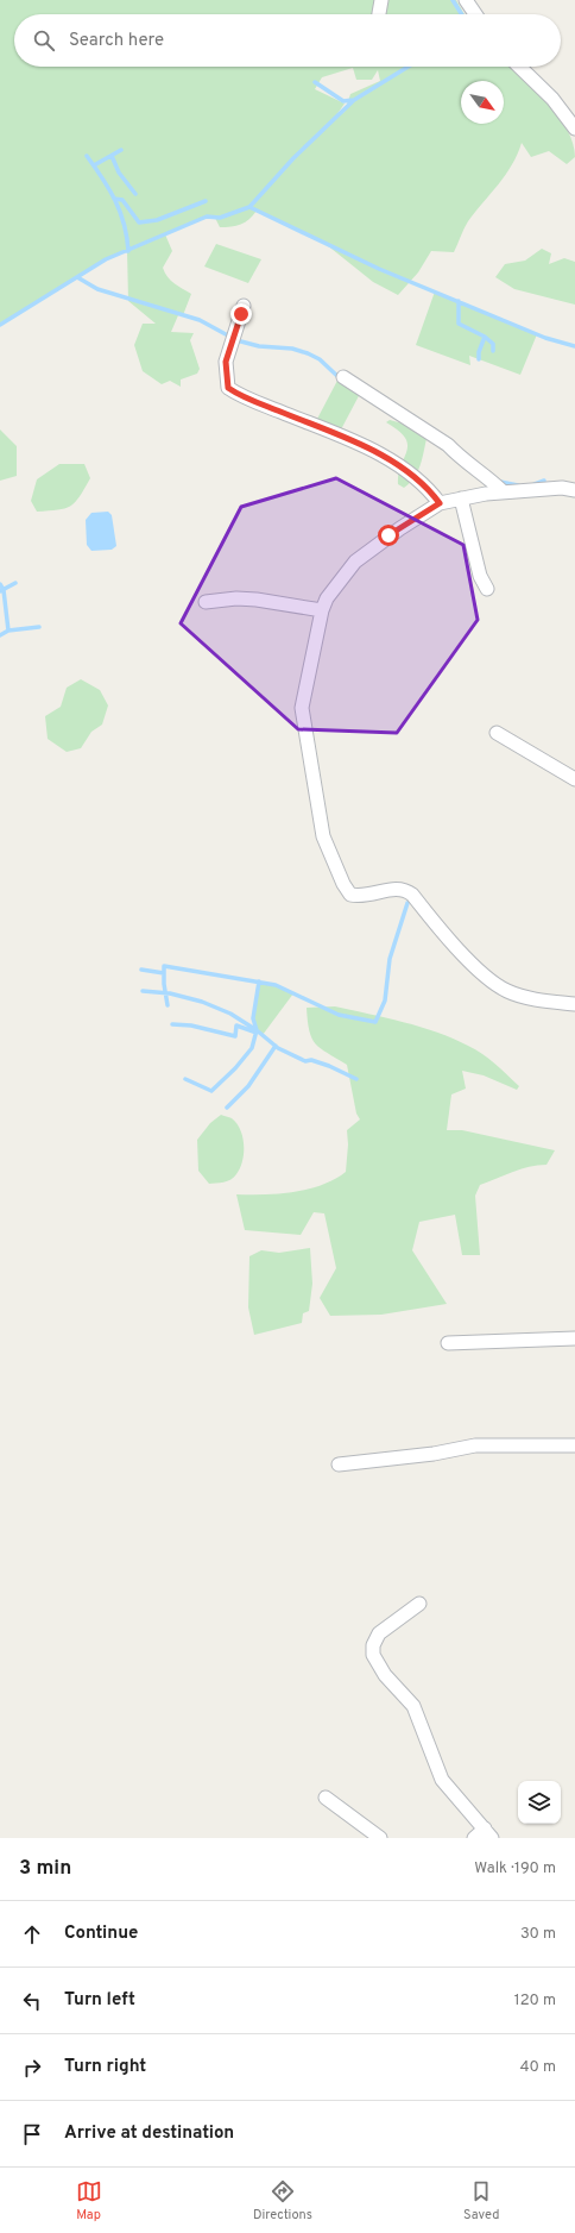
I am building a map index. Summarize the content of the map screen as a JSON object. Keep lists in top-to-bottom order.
{
  "north": "bottom right",
  "page": {
    "search": "Search here",
    "heading": ["3 min", "Walk · 190 m"],
    "list": [
      ["Continue", "30 m"],
      ["Turn left", "120 m"],
      ["Turn right", "40 m"],
      "Arrive at destination"
    ],
    "nav": ["Map", "Directions", "Saved"]
  }
}
